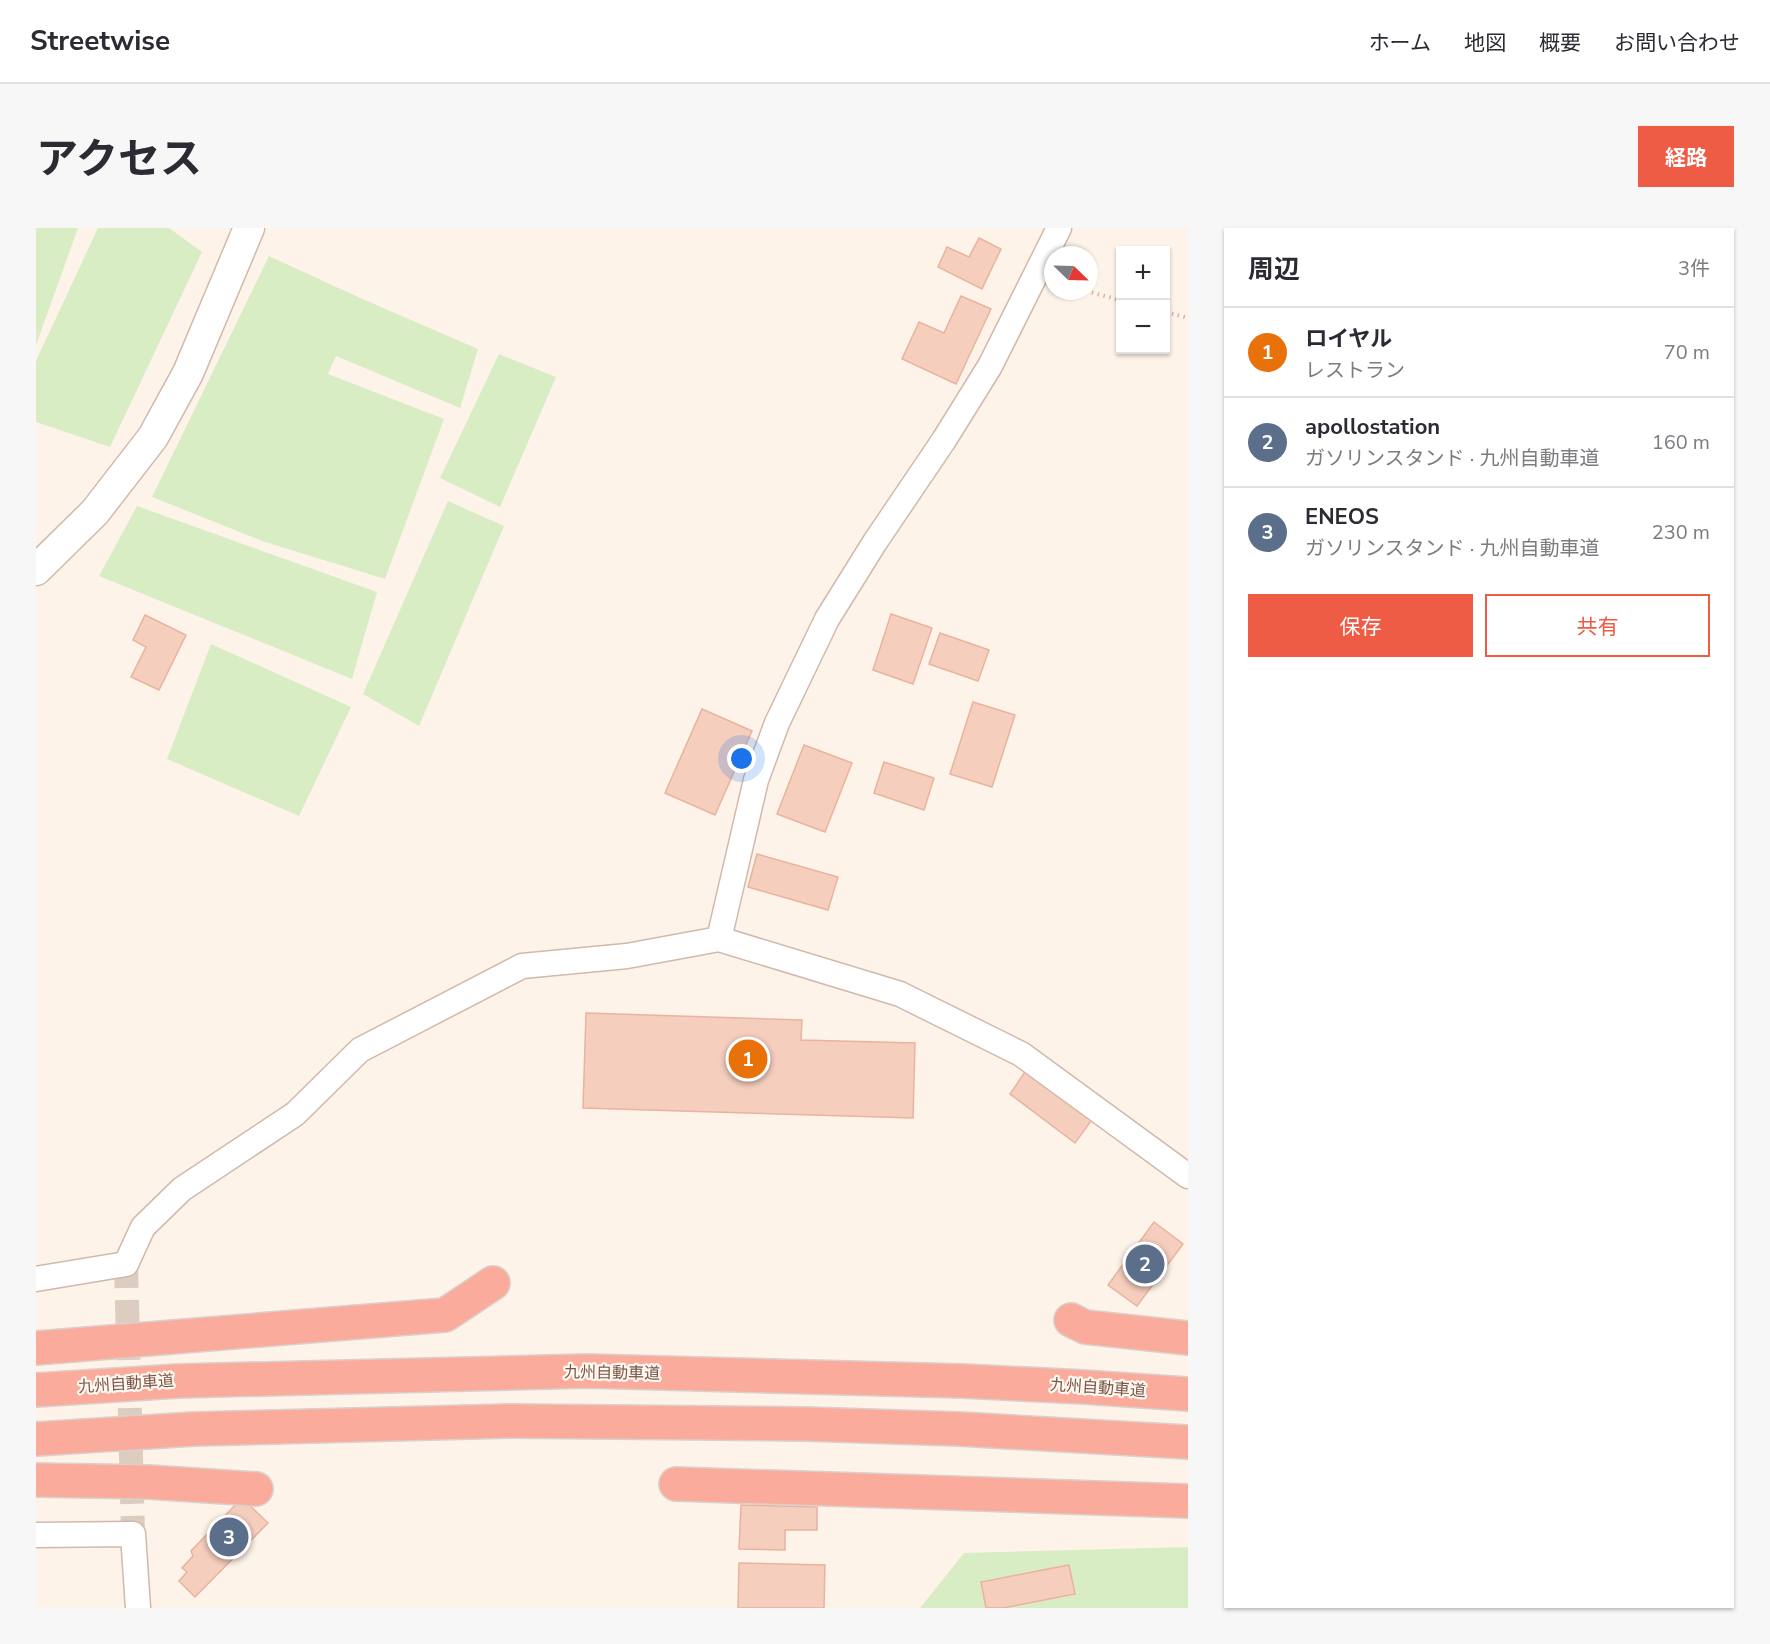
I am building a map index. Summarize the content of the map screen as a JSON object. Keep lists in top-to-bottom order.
{
  "streets": {
    "highway": ["九州自動車道"]
  },
  "north": "bottom right",
  "page": {
    "header": "Streetwise",
    "nav": [
      "ホーム",
      "地図",
      "概要",
      "お問い合わせ"
    ],
    "title": "アクセス",
    "buttons": [
      "経路",
      ["保存", "共有"]
    ],
    "heading": ["周辺", "3件"],
    "map_buttons": ["+", "−"],
    "list": [
      {
        "mark": "1",
        "name": "ロイヤル",
        "note": "レストラン",
        "value": "70 m"
      },
      {
        "mark": "2",
        "name": "apollostation",
        "note": "ガソリンスタンド · 九州自動車道",
        "value": "160 m"
      },
      {
        "mark": "3",
        "name": "ENEOS",
        "note": "ガソリンスタンド · 九州自動車道",
        "value": "230 m"
      }
    ],
    "pins": ["1", "2", "3"]
  }
}
